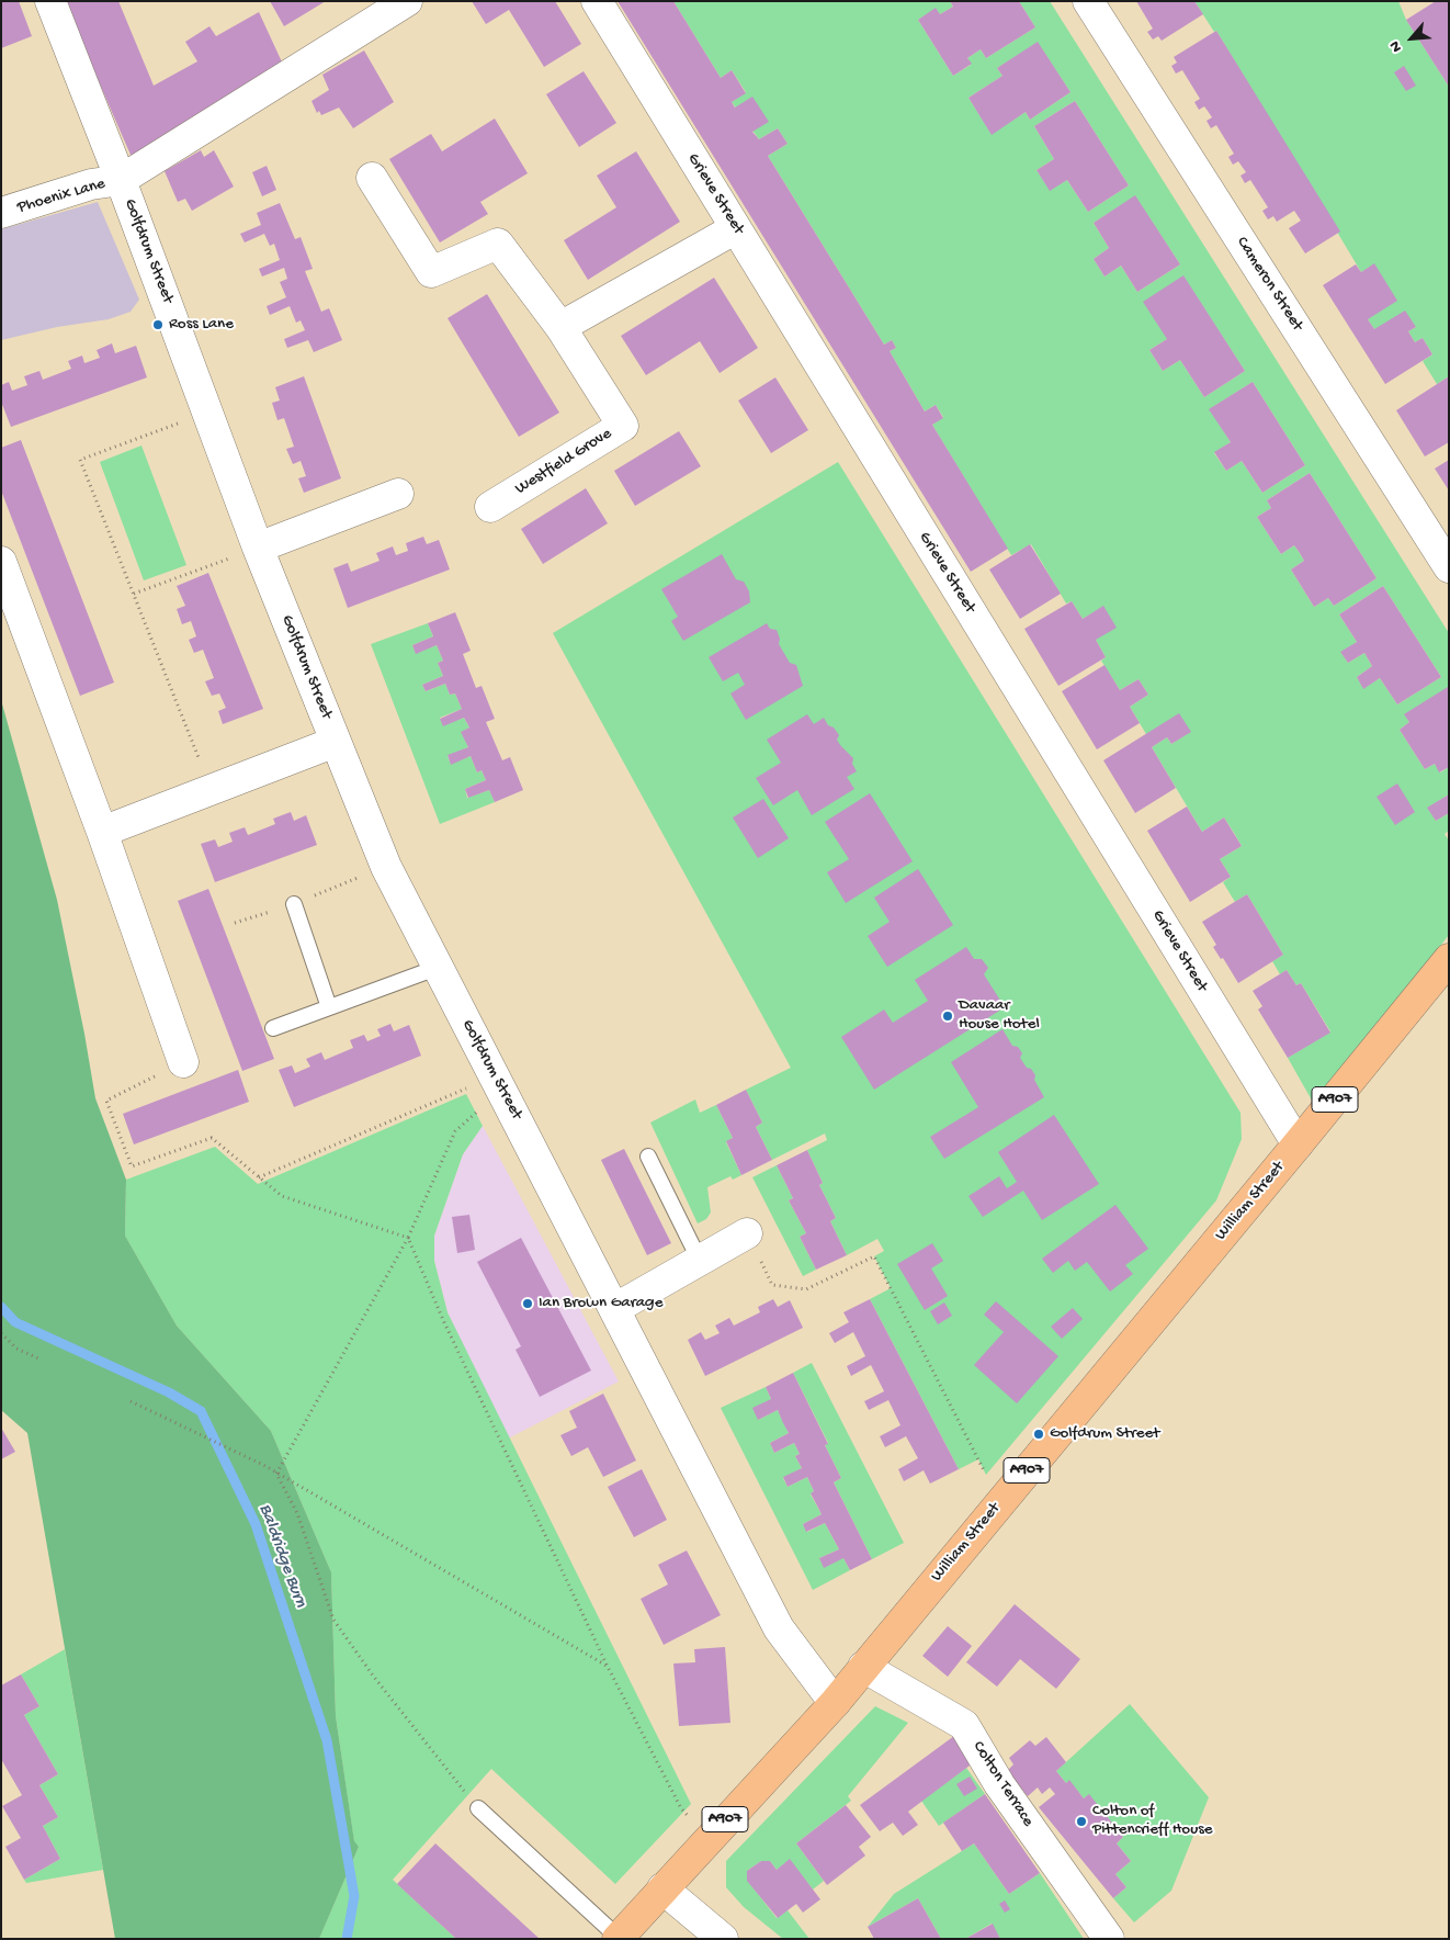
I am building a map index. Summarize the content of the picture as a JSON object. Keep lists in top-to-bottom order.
{
  "streets": {
    "main road": ["A907", "William Street"],
    "street": [
      "Grieve Street",
      "Phoenix Lane",
      "Golfdrum Street",
      "Cameron Street",
      "Westfield Grove",
      "Colton Terrace"
    ]
  },
  "crossings": [
    ["Grieve Street", "William Street"],
    ["Phoenix Lane", "Golfdrum Street"],
    ["Golfdrum Street", "William Street"],
    ["William Street", "Colton Terrace"]
  ],
  "water": ["Baldridge Burn"],
  "places": [
    "Ross Lane",
    "Davaar House Hotel",
    "Ian Brown Garage",
    "Golfdrum Street",
    "Colton of Pittencrieff House"
  ],
  "north": "bottom left"
}
